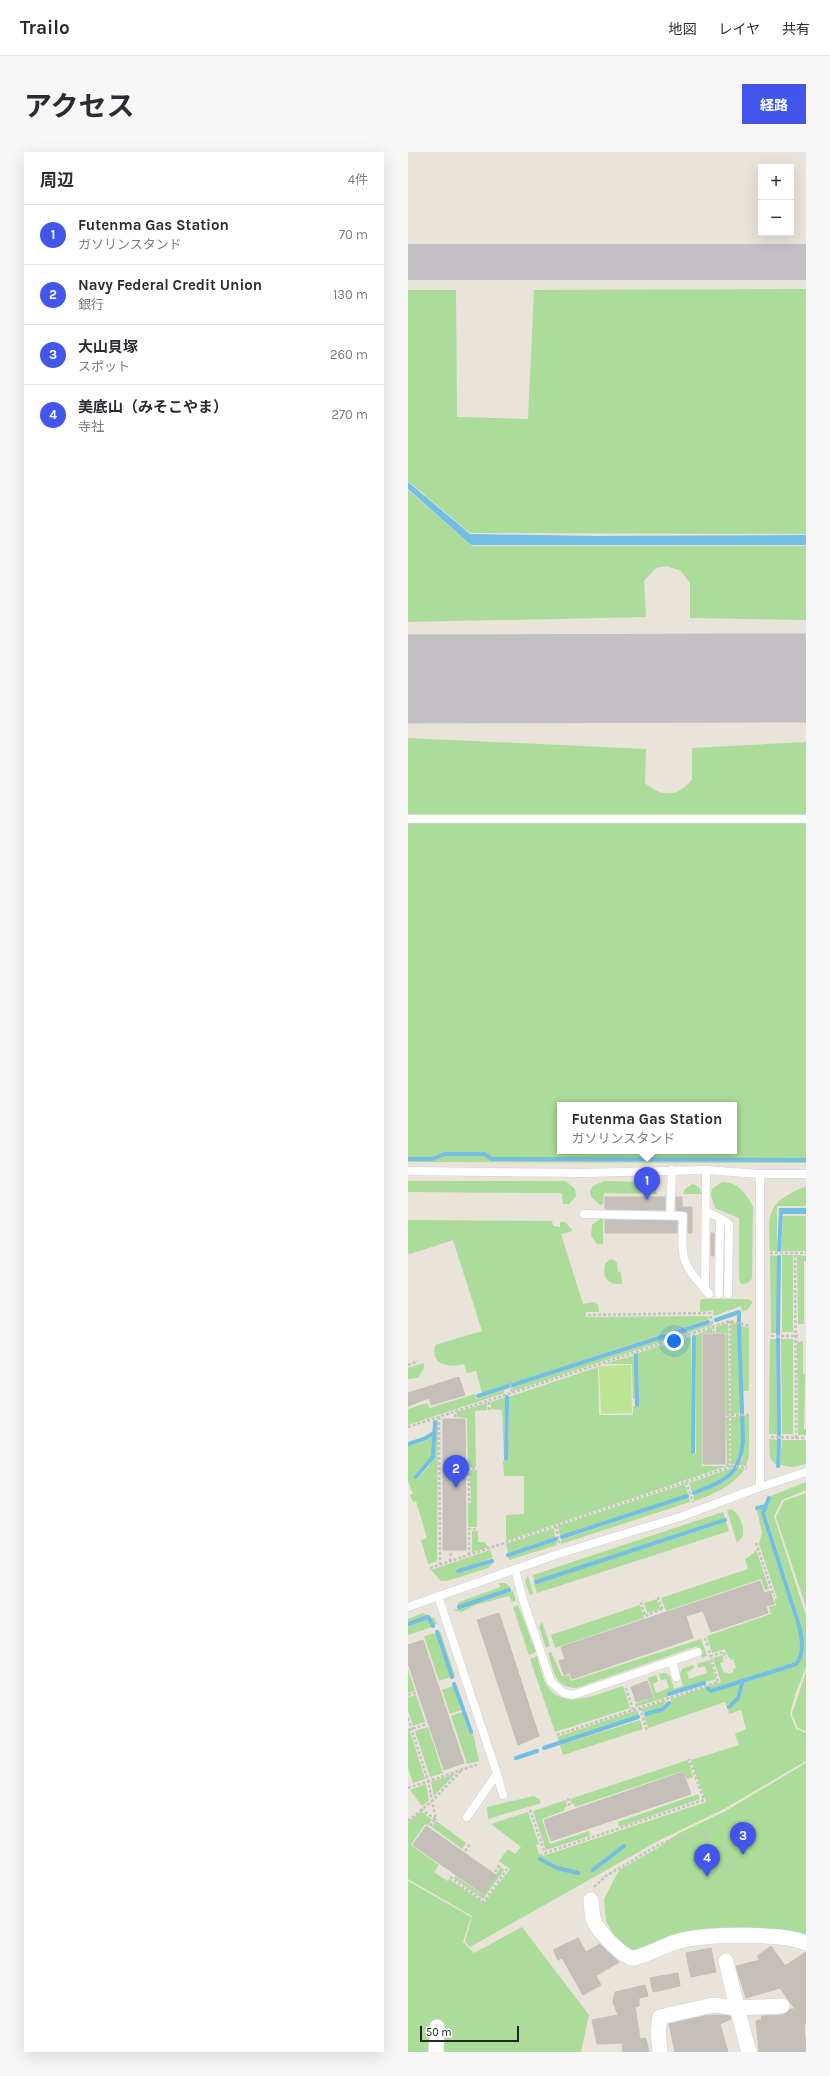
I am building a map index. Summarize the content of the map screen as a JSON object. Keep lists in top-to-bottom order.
{
  "scale_bar": "50 m",
  "page": {
    "header": "Trailo",
    "nav": ["地図", "レイヤ", "共有"],
    "title": "アクセス",
    "buttons": "経路",
    "heading": ["周辺", "4件"],
    "map_buttons": ["+", "−"],
    "list": [
      {
        "mark": "1",
        "name": "Futenma Gas Station",
        "note": "ガソリンスタンド",
        "value": "70 m"
      },
      {
        "mark": "2",
        "name": "Navy Federal Credit Union",
        "note": "銀行",
        "value": "130 m"
      },
      {
        "mark": "3",
        "name": "大山貝塚",
        "note": "スポット",
        "value": "260 m"
      },
      {
        "mark": "4",
        "name": "美底山（みそこやま）",
        "note": "寺社",
        "value": "270 m"
      }
    ],
    "popup": ["Futenma Gas Station", "ガソリンスタンド"],
    "pins": [
      "1",
      "2",
      "3",
      "4"
    ],
    "scale": "50 m"
  }
}
